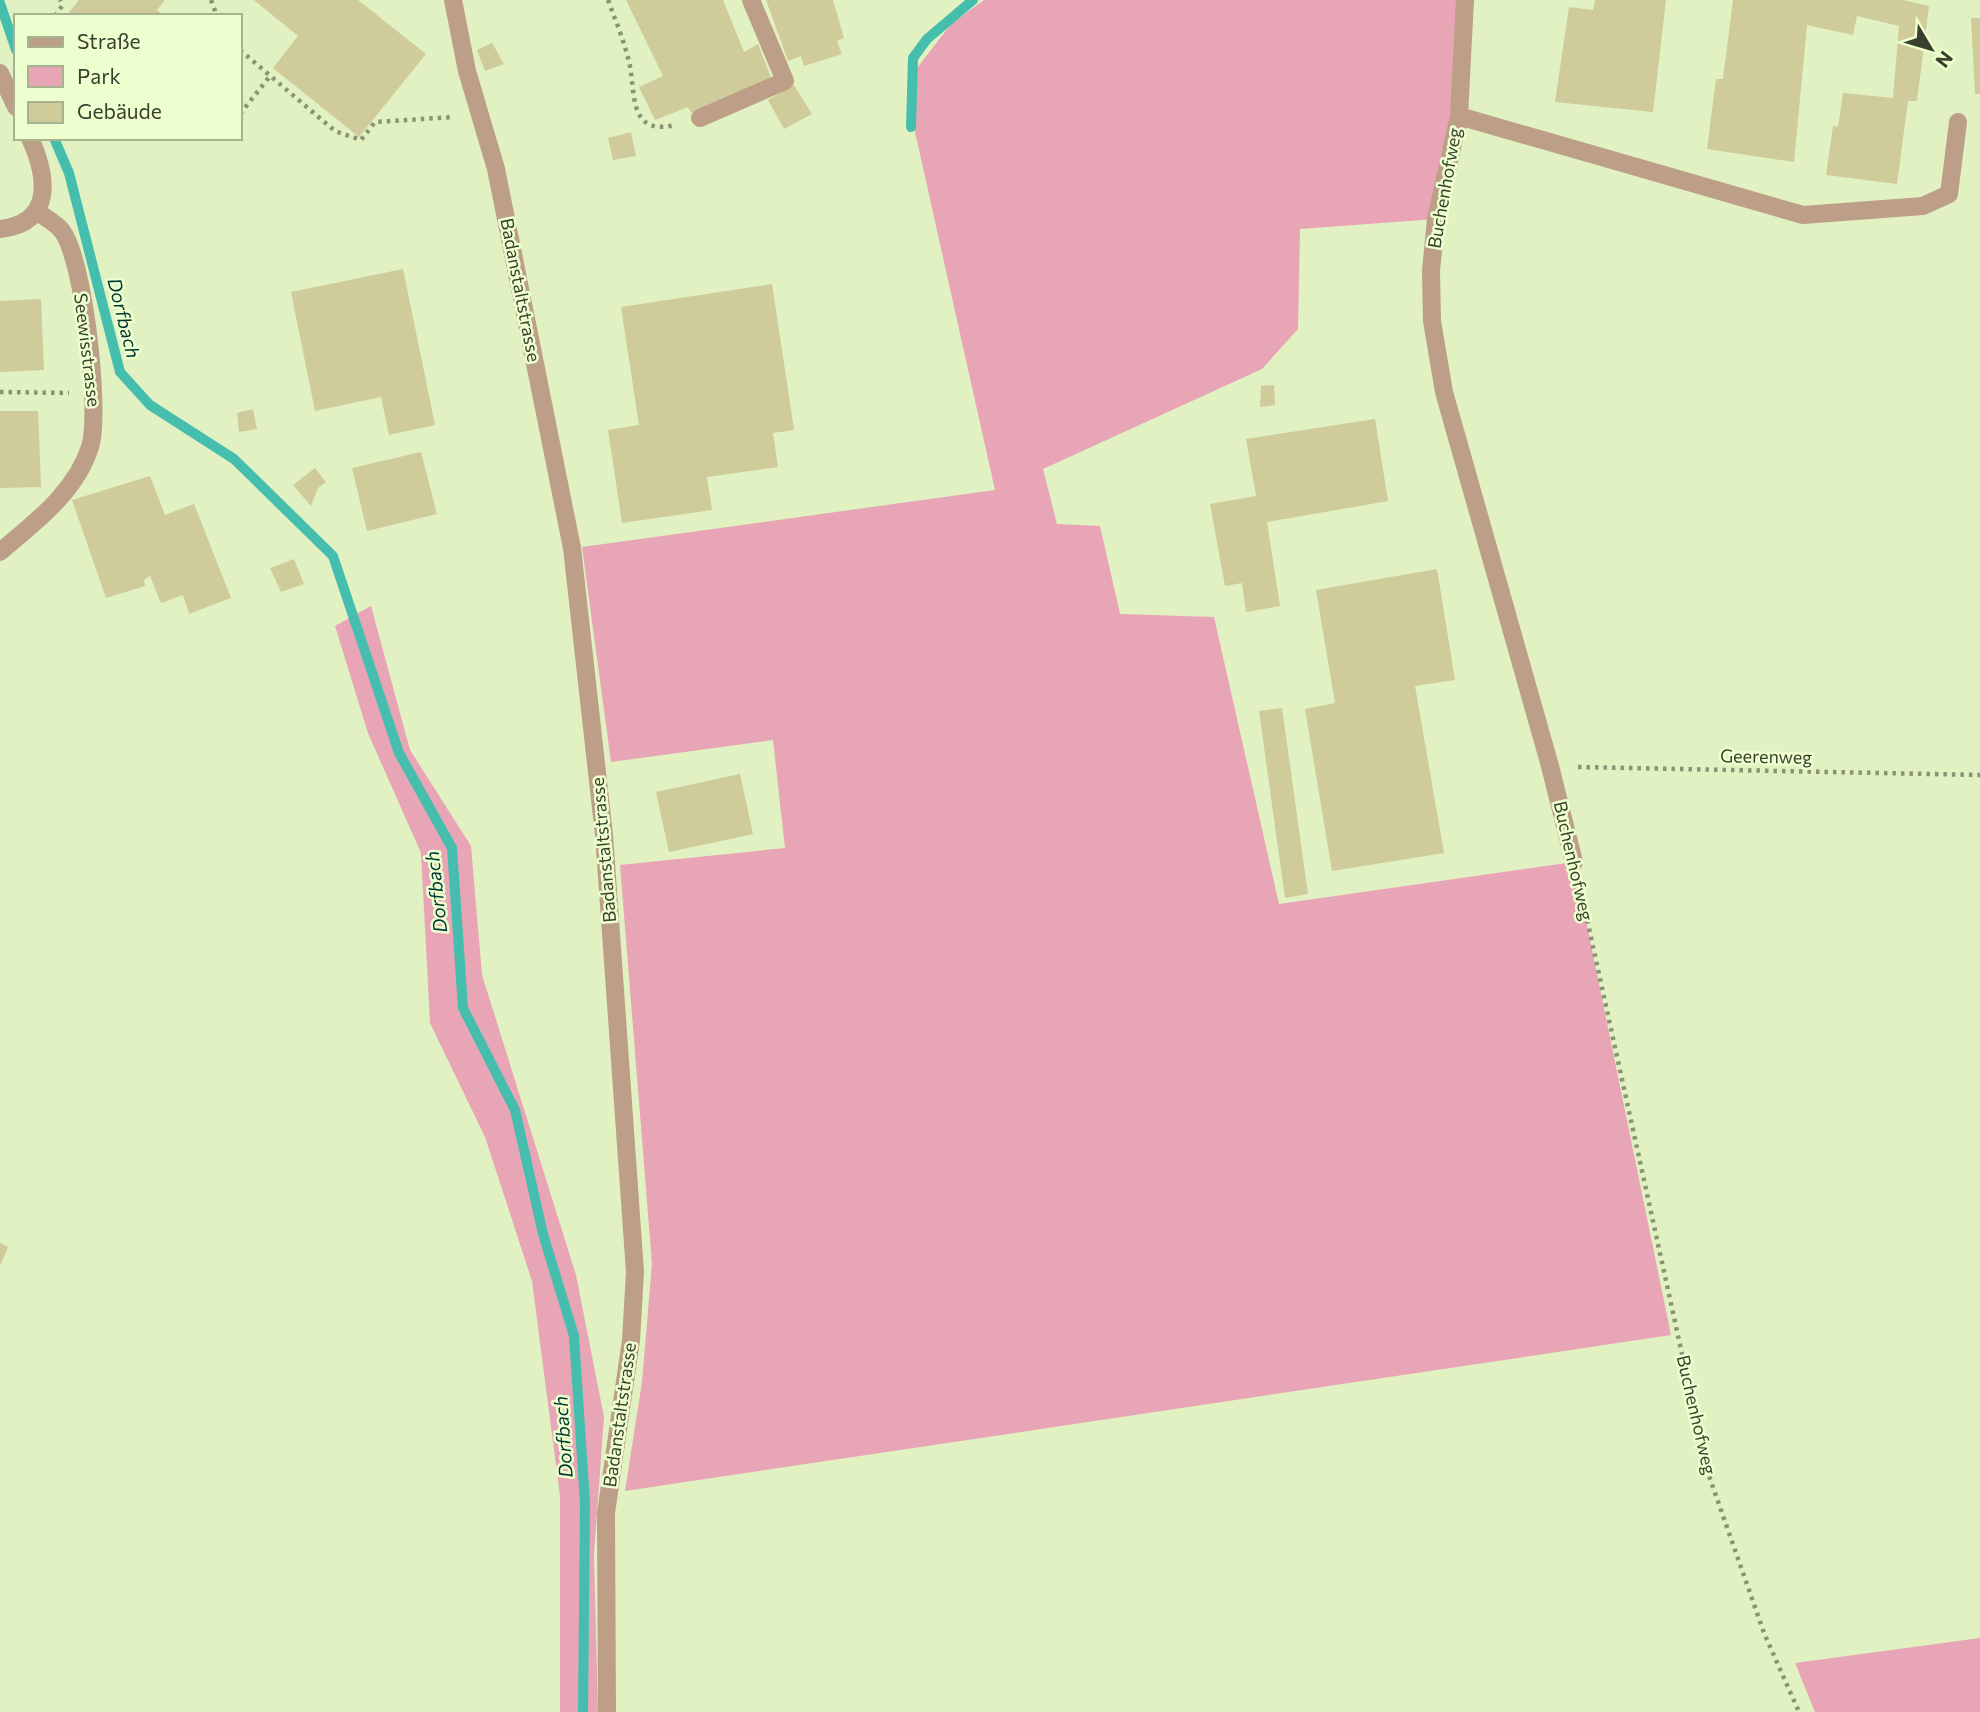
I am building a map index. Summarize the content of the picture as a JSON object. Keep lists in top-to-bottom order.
{
  "streets": {
    "street": ["Buchenhofweg", "Badanstaltstrasse", "Seewisstrasse"],
    "path": ["Geerenweg"]
  },
  "crossings": [
    ["Buchenhofweg", "Geerenweg"]
  ],
  "water": ["Dorfbach"],
  "legend": ["Straße", "Park", "Gebäude"],
  "north": "bottom right"
}
